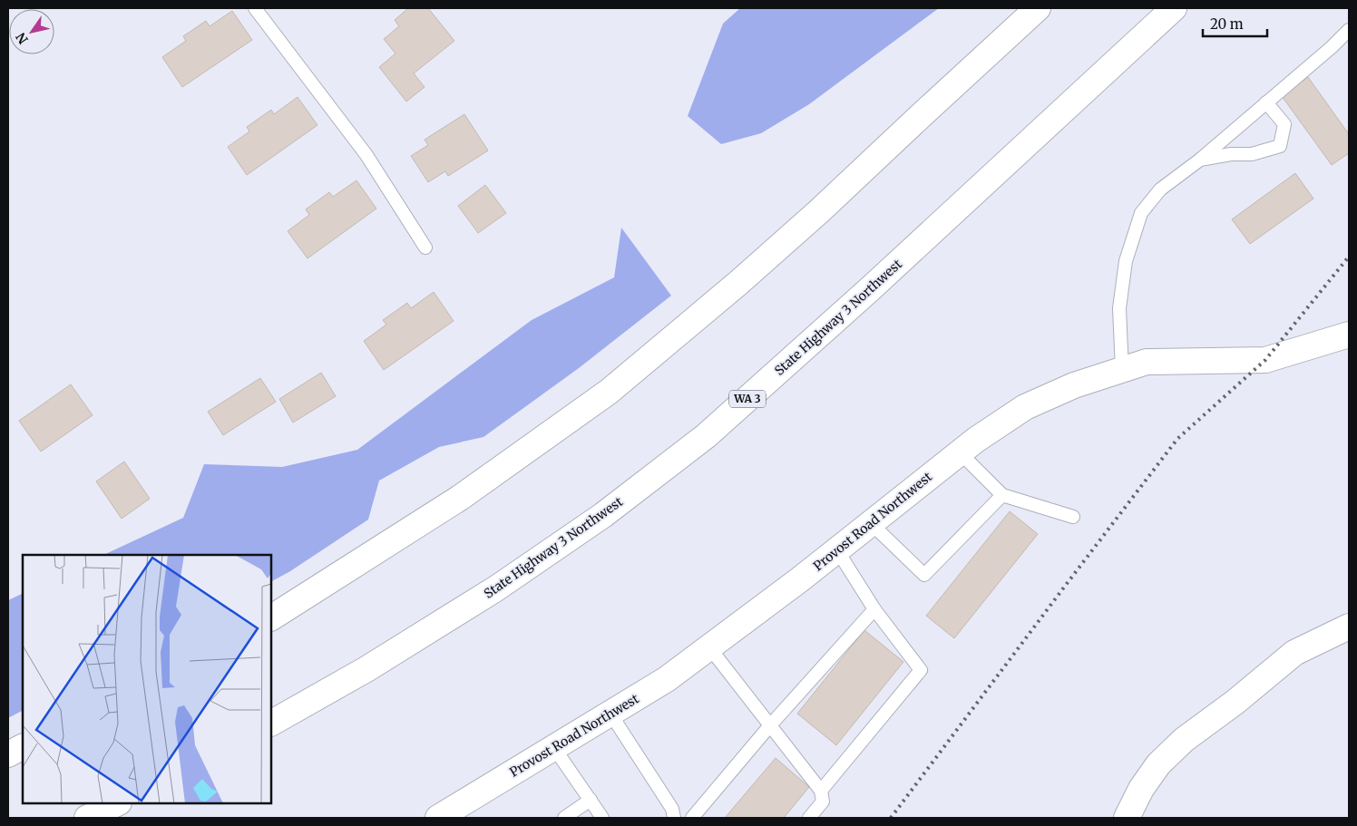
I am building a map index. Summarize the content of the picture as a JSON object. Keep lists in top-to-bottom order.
{
  "streets": {
    "main road": ["State Highway 3 Northwest", "WA 3", "Provost Road Northwest"]
  },
  "scale_bar": "20 m",
  "north": "bottom left"
}
